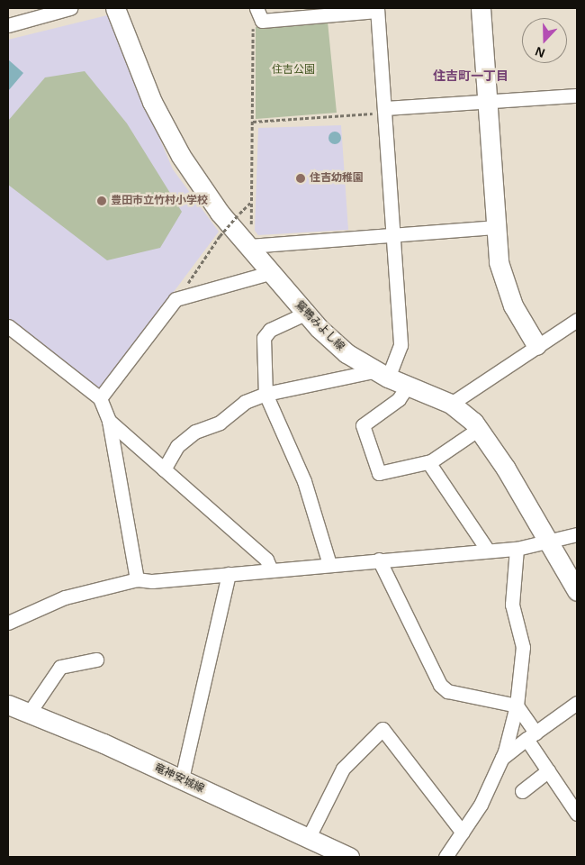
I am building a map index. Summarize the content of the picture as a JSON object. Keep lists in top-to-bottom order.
{
  "streets": {
    "main road": ["鴛鴨みよし線", "竜神安城線"]
  },
  "districts": ["住吉町一丁目"],
  "parks": ["住吉公園"],
  "places": ["住吉幼稚園", "豊田市立竹村小学校"],
  "north": "bottom"
}
